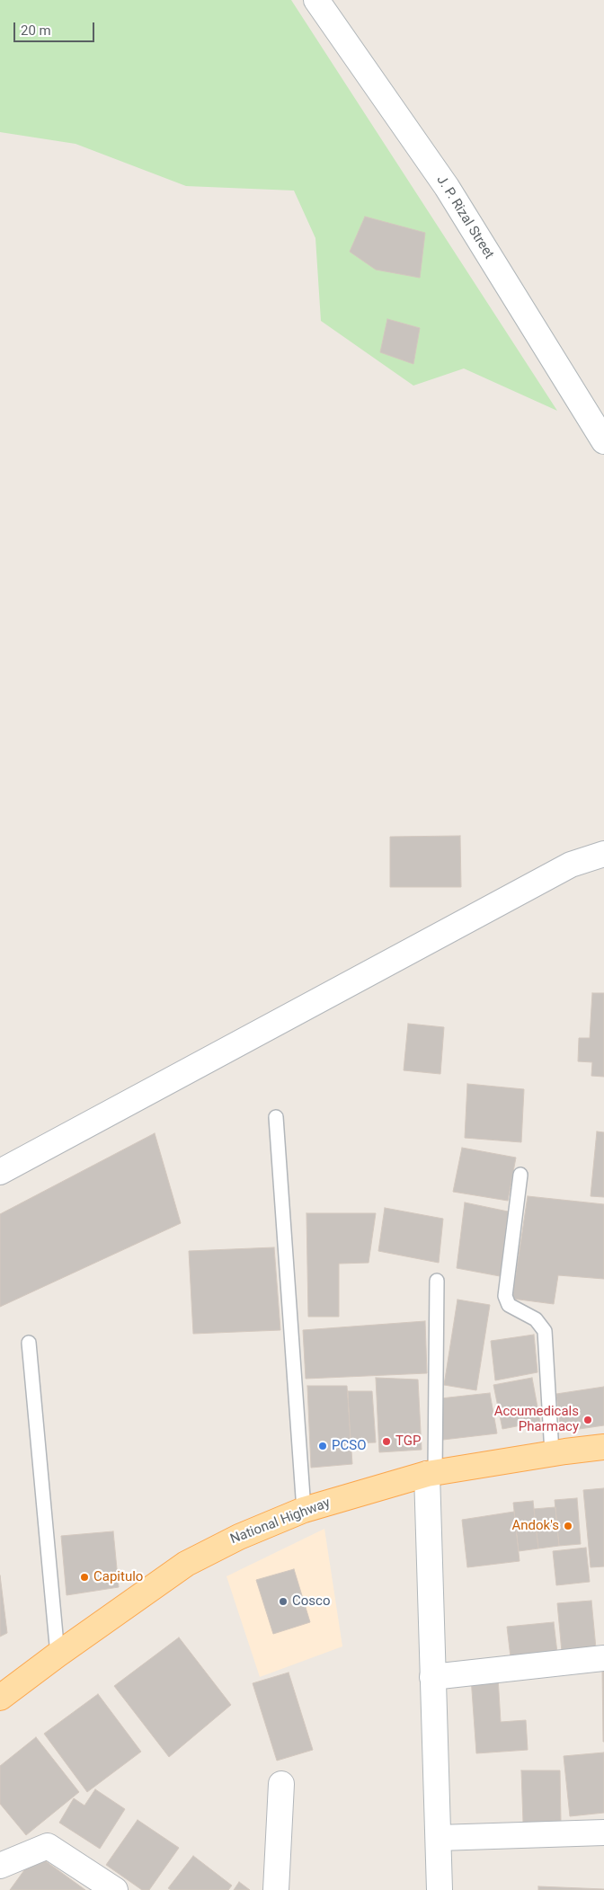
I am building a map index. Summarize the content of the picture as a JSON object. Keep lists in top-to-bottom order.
{
  "streets": {
    "main road": ["National Highway"],
    "street": ["J. P. Rizal Street"]
  },
  "places": [
    "Accumedicals Pharmacy",
    "TGP",
    "PCSO",
    "Andok's",
    "Capitulo",
    "Cosco"
  ],
  "scale_bar": "20 m"
}
